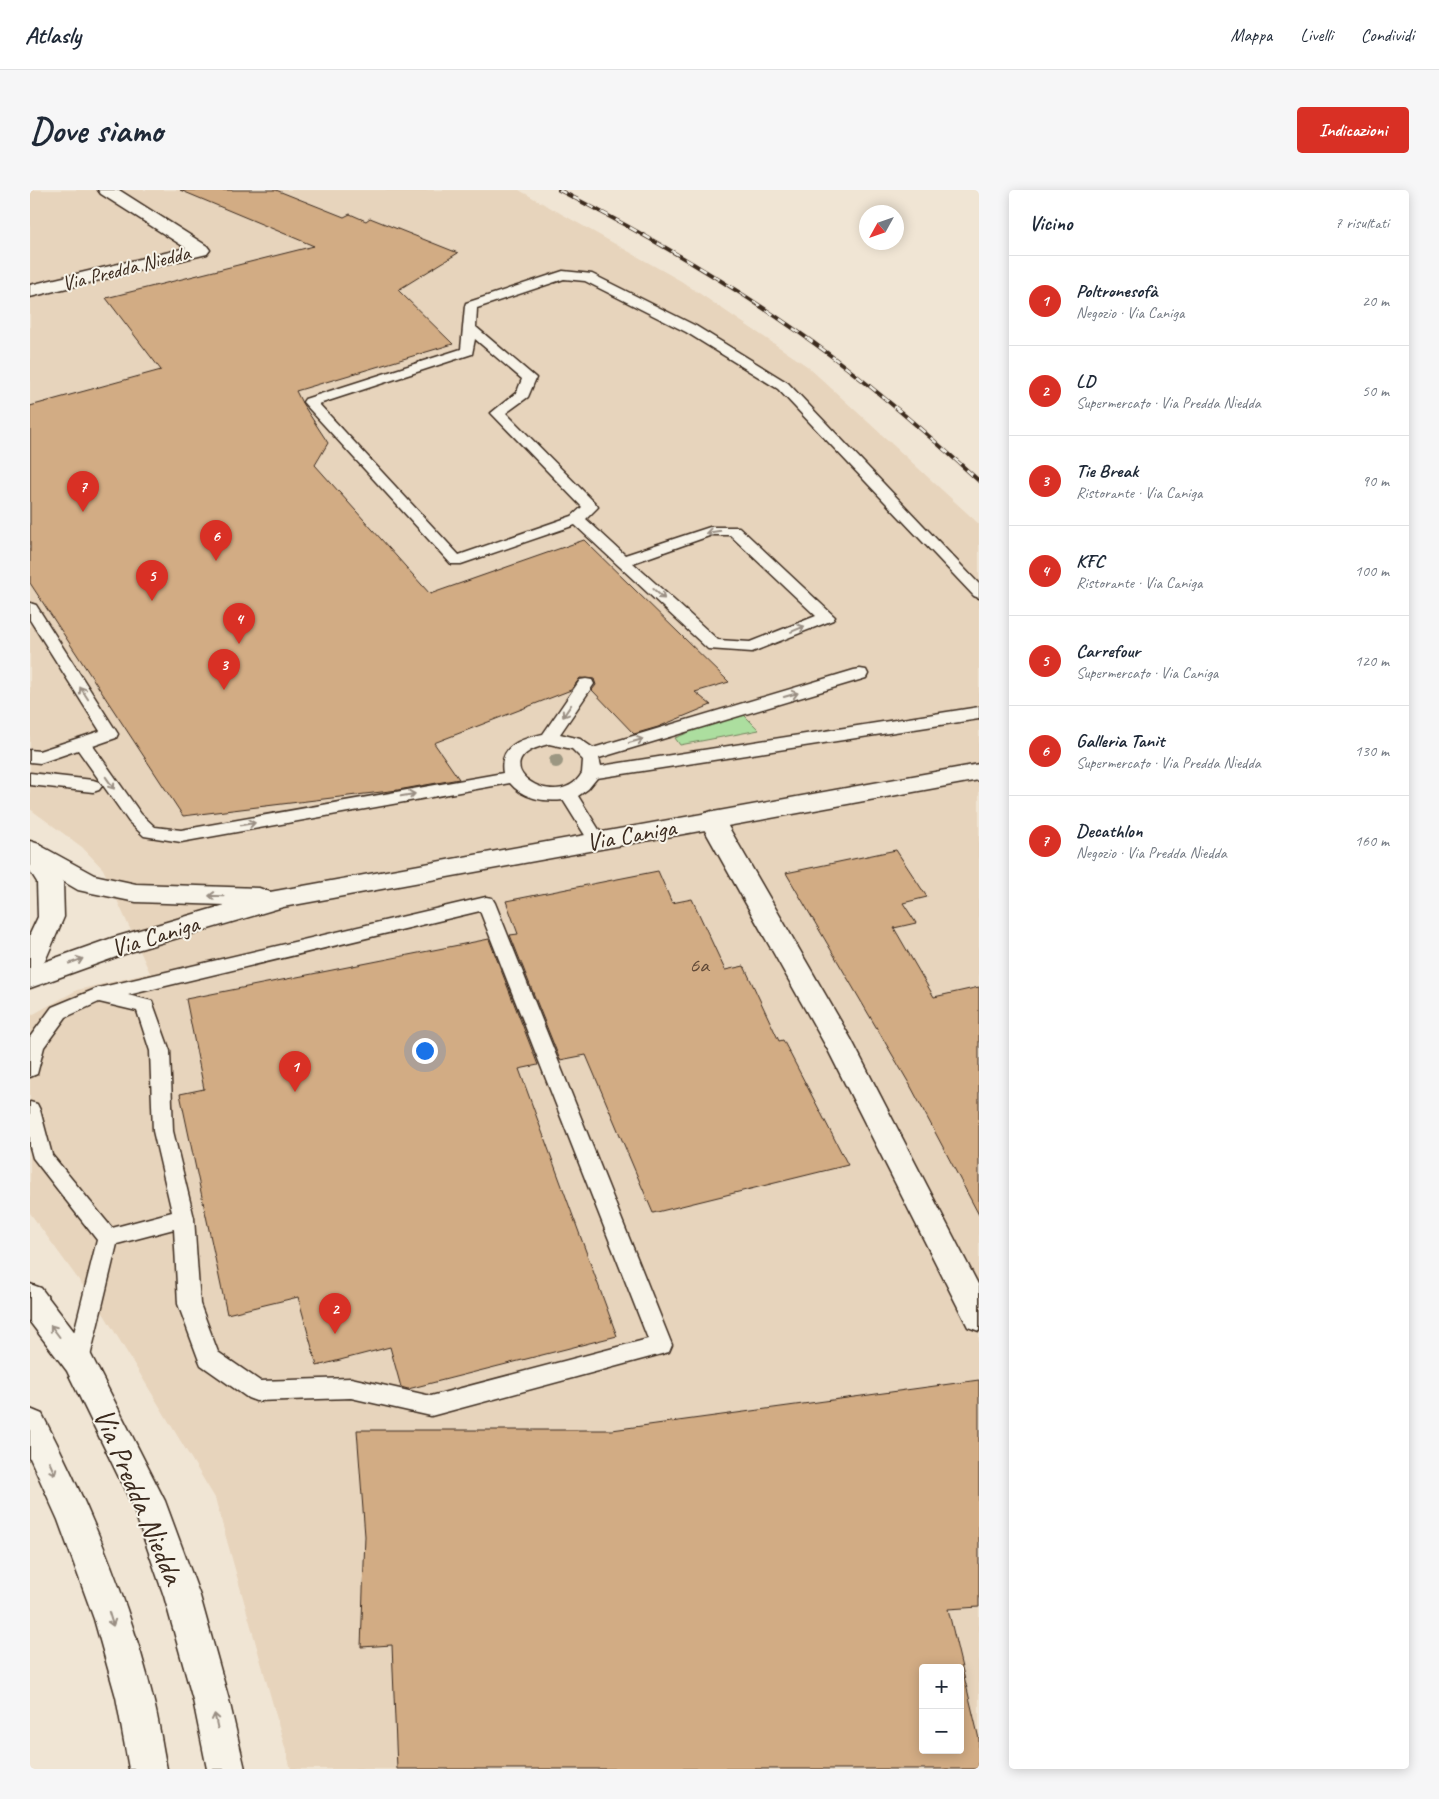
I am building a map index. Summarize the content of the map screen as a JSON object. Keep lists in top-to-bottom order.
{
  "streets": {
    "street": ["Via Predda Niedda", "Via Caniga"]
  },
  "house_numbers": ["6a"],
  "north": "bottom left",
  "page": {
    "header": "Atlasly",
    "nav": ["Mappa", "Livelli", "Condividi"],
    "buttons": "Indicazioni",
    "title": "Dove siamo",
    "heading": ["Vicino", "7 risultati"],
    "list": [
      {
        "mark": "1",
        "name": "Poltronesofà",
        "note": "Negozio · Via Caniga",
        "value": "20 m"
      },
      {
        "mark": "2",
        "name": "LD",
        "note": "Supermercato · Via Predda Niedda",
        "value": "50 m"
      },
      {
        "mark": "3",
        "name": "Tie Break",
        "note": "Ristorante · Via Caniga",
        "value": "90 m"
      },
      {
        "mark": "4",
        "name": "KFC",
        "note": "Ristorante · Via Caniga",
        "value": "100 m"
      },
      {
        "mark": "5",
        "name": "Carrefour",
        "note": "Supermercato · Via Caniga",
        "value": "120 m"
      },
      {
        "mark": "6",
        "name": "Galleria Tanit",
        "note": "Supermercato · Via Predda Niedda",
        "value": "130 m"
      },
      {
        "mark": "7",
        "name": "Decathlon",
        "note": "Negozio · Via Predda Niedda",
        "value": "160 m"
      }
    ],
    "pins": [
      "7",
      "6",
      "5",
      "4",
      "3",
      "1",
      "2"
    ],
    "map_buttons": ["+", "−"]
  }
}
